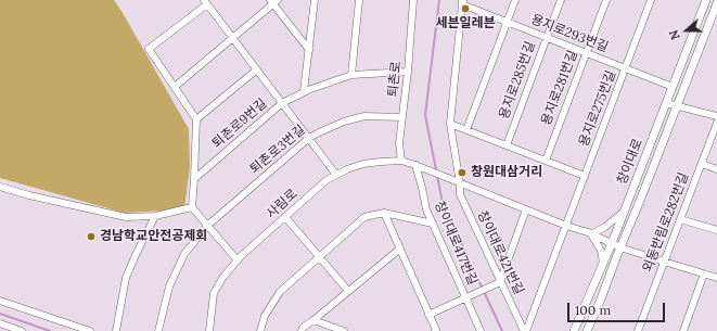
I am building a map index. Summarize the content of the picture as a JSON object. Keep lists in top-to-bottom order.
{
  "streets": {
    "main road": ["창이대로"],
    "street": [
      "용지로293번길",
      "퇴촌로",
      "용지로285번길",
      "용지로281번길",
      "용지로275번길",
      "퇴촌로9번길",
      "퇴촌로3번길",
      "사림로",
      "외동반림로282번길",
      "창이대로417번길",
      "창이대로421번길"
    ]
  },
  "crossings": [
    ["용지로293번길", "용지로285번길"],
    ["용지로293번길", "용지로281번길"],
    ["용지로293번길", "용지로275번길"],
    ["용지로293번길", "창이대로"],
    ["용지로293번길", "창이대로421번길"],
    ["퇴촌로", "퇴촌로9번길"],
    ["퇴촌로", "퇴촌로3번길"],
    ["퇴촌로", "사림로"],
    ["사림로", "창이대로417번길"],
    ["사림로", "창이대로421번길"]
  ],
  "places": ["세븐일레븐", "창원대삼거리", "경남학교안전공제회"],
  "scale_bar": "100 m",
  "north": "left"
}
